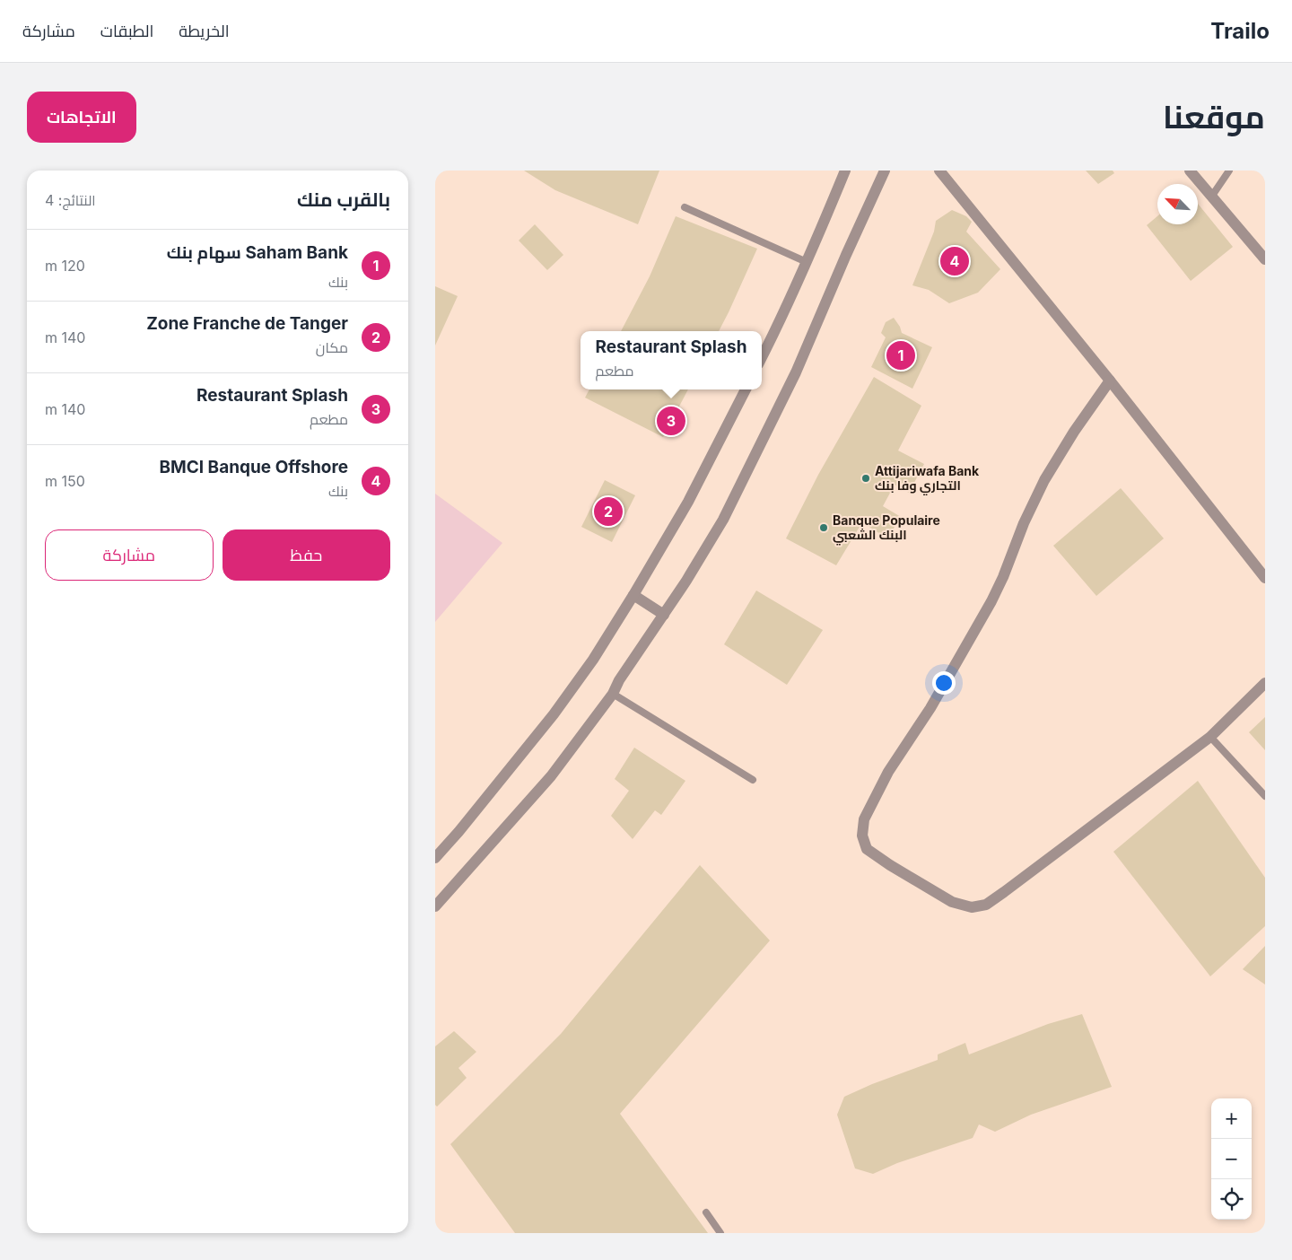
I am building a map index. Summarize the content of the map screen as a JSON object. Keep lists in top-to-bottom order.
{
  "places": ["Attijariwafa Bank التجاري وفا بنك", "Banque Populaire البنك الشعبي"],
  "north": "top left",
  "page": {
    "header": "Trailo",
    "nav": ["الخريطة", "الطبقات", "مشاركة"],
    "title": "موقعنا",
    "buttons": [
      "الاتجاهات",
      ["حفظ", "مشاركة"]
    ],
    "heading": ["بالقرب منك", "النتائج: 4"],
    "list": [
      {
        "mark": "1",
        "name": "Saham Bank سهام بنك",
        "note": "بنك",
        "value": "120 m"
      },
      {
        "mark": "2",
        "name": "Zone Franche de Tanger",
        "note": "مكان",
        "value": "140 m"
      },
      {
        "mark": "3",
        "name": "Restaurant Splash",
        "note": "مطعم",
        "value": "140 m"
      },
      {
        "mark": "4",
        "name": "BMCI Banque Offshore",
        "note": "بنك",
        "value": "150 m"
      }
    ],
    "pins": [
      "4",
      "1",
      "3",
      "2"
    ],
    "popup": ["Restaurant Splash", "مطعم"],
    "map_buttons": ["+", "−"]
  }
}
